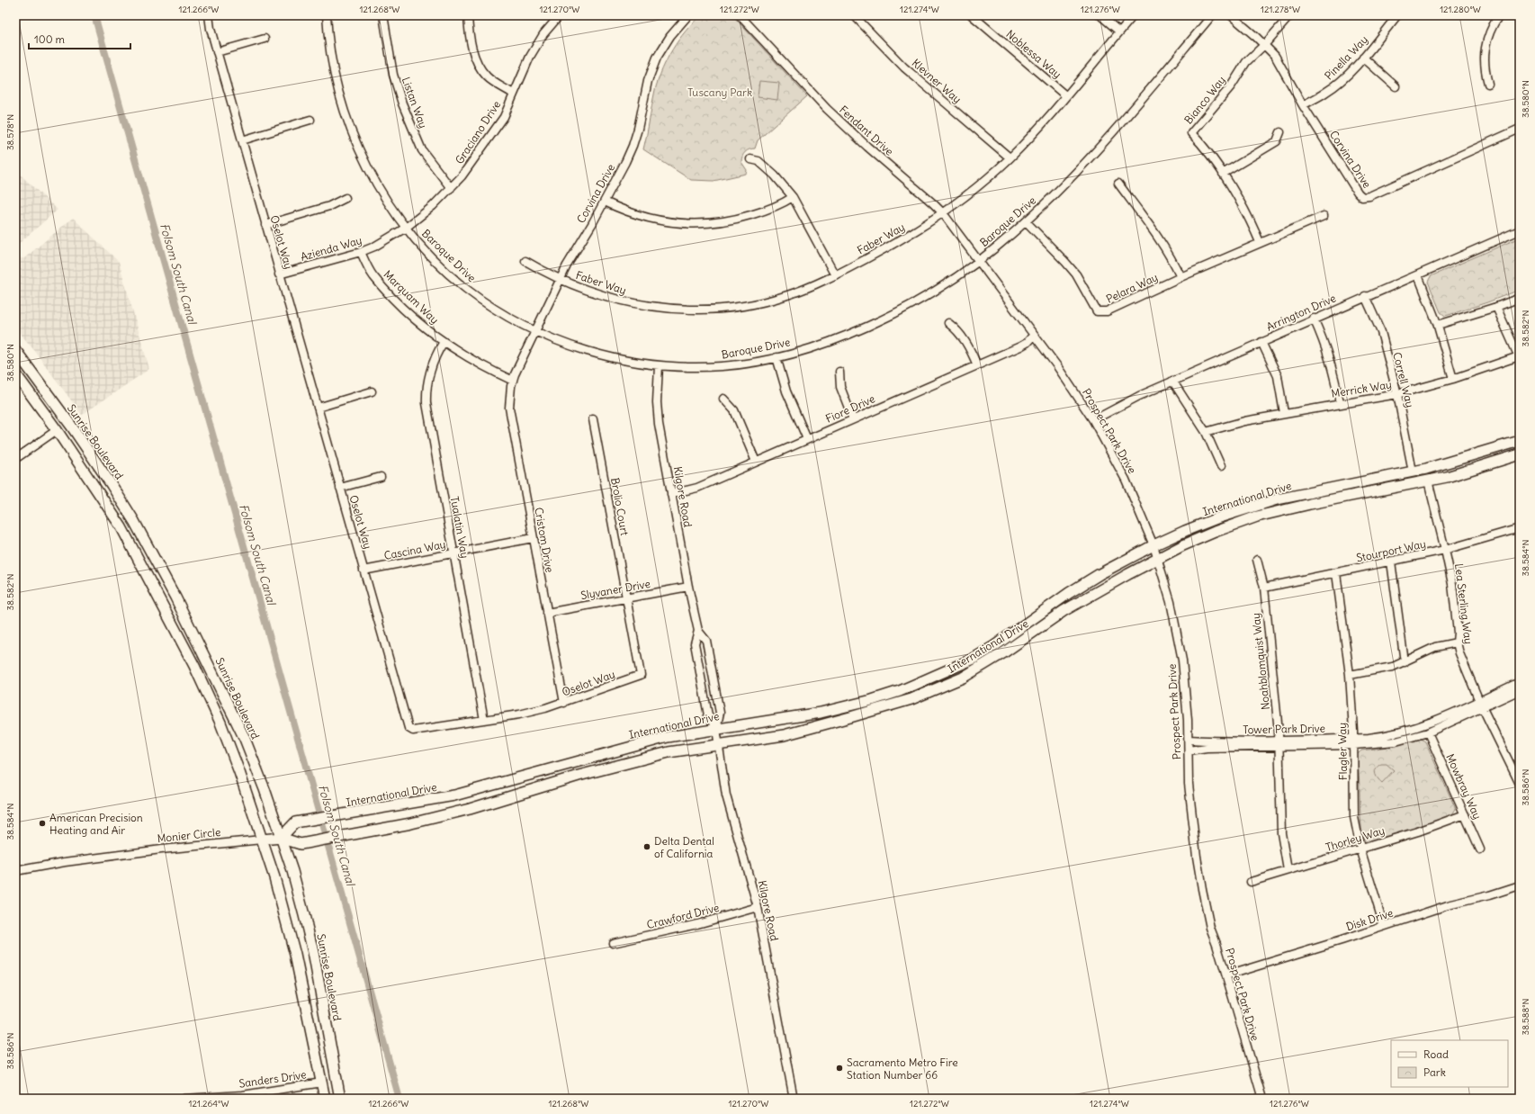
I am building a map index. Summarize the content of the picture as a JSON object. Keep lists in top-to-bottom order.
{
  "streets": {
    "main road": ["Sunrise Boulevard", "International Drive", "Monier Circle"],
    "street": [
      "Noblessa Way",
      "Pinella Way",
      "Klevner Way",
      "Bianco Way",
      "Listan Way",
      "Fendant Drive",
      "Graciano Drive",
      "Corvina Drive",
      "Baroque Drive",
      "Faber Way",
      "Oselot Way",
      "Azienda Way",
      "Pelara Way",
      "Marquam Way",
      "Arrington Drive",
      "Correll Way",
      "Merrick Way",
      "Fiore Drive",
      "Prospect Park Drive",
      "Kilgore Road",
      "Brolio Court",
      "Tualatin Way",
      "Cristom Drive",
      "Cascina Way",
      "Stourport Way",
      "Slyvaner Drive",
      "Lea Sterling Way",
      "Noahblomquist Way",
      "Tower Park Drive",
      "Flagler Way",
      "Mowbray Way",
      "Thorley Way",
      "Crawford Drive",
      "Disk Drive",
      "Sanders Drive"
    ]
  },
  "crossings": [
    ["Noblessa Way", "Faber Way"],
    ["Pinella Way", "Corvina Drive"],
    ["Klevner Way", "Faber Way"],
    ["Bianco Way", "Corvina Drive"],
    ["Bianco Way", "Pelara Way"],
    ["Listan Way", "Graciano Drive"],
    ["Fendant Drive", "Baroque Drive"],
    ["Fendant Drive", "Faber Way"],
    ["Fendant Drive", "Prospect Park Drive"],
    ["Graciano Drive", "Baroque Drive"],
    ["Graciano Drive", "Azienda Way"],
    ["Corvina Drive", "Baroque Drive"],
    ["Corvina Drive", "Faber Way"],
    ["Corvina Drive", "Marquam Way"],
    ["Corvina Drive", "Cristom Drive"],
    ["Baroque Drive", "Azienda Way"],
    ["Baroque Drive", "Pelara Way"],
    ["Baroque Drive", "Prospect Park Drive"],
    ["Baroque Drive", "Kilgore Road"],
    ["Oselot Way", "Azienda Way"],
    ["Oselot Way", "Brolio Court"],
    ["Oselot Way", "Tualatin Way"],
    ["Oselot Way", "Cristom Drive"],
    ["Oselot Way", "Cascina Way"],
    ["Oselot Way", "Slyvaner Drive"],
    ["Azienda Way", "Marquam Way"],
    ["Marquam Way", "Tualatin Way"],
    ["Marquam Way", "Cristom Drive"],
    ["Arrington Drive", "Correll Way"],
    ["Arrington Drive", "Prospect Park Drive"],
    ["Correll Way", "Merrick Way"],
    ["Correll Way", "International Drive"],
    ["Fiore Drive", "Prospect Park Drive"],
    ["Fiore Drive", "Kilgore Road"],
    ["Prospect Park Drive", "International Drive"],
    ["Prospect Park Drive", "Tower Park Drive"],
    ["Prospect Park Drive", "Disk Drive"],
    ["Sunrise Boulevard", "International Drive"],
    ["Sunrise Boulevard", "Monier Circle"],
    ["Kilgore Road", "International Drive"],
    ["Kilgore Road", "Slyvaner Drive"],
    ["Kilgore Road", "Crawford Drive"],
    ["International Drive", "Lea Sterling Way"],
    ["International Drive", "Monier Circle"],
    ["Brolio Court", "Slyvaner Drive"],
    ["Tualatin Way", "Cascina Way"],
    ["Cristom Drive", "Cascina Way"],
    ["Cristom Drive", "Slyvaner Drive"],
    ["Stourport Way", "Lea Sterling Way"],
    ["Stourport Way", "Noahblomquist Way"],
    ["Stourport Way", "Flagler Way"],
    ["Lea Sterling Way", "Tower Park Drive"],
    ["Noahblomquist Way", "Tower Park Drive"],
    ["Noahblomquist Way", "Thorley Way"],
    ["Tower Park Drive", "Flagler Way"],
    ["Tower Park Drive", "Mowbray Way"],
    ["Flagler Way", "Thorley Way"],
    ["Flagler Way", "Disk Drive"],
    ["Mowbray Way", "Thorley Way"]
  ],
  "water": ["Folsom South Canal"],
  "parks": ["Tuscany Park"],
  "places": ["American Precision Heating and Air", "Delta Dental of California", "Sacramento Metro Fire Station Number 66"],
  "legend": ["Road", "Park"],
  "scale_bar": "100 m",
  "coordinates": [
    "121.266°W",
    "121.268°W",
    "121.270°W",
    "121.272°W",
    "121.274°W",
    "121.276°W",
    "121.278°W",
    "121.280°W",
    "38.580°N",
    "38.578°N",
    "38.582°N",
    "38.584°N",
    "38.586°N",
    "38.588°N",
    "121.264°W"
  ]
}
